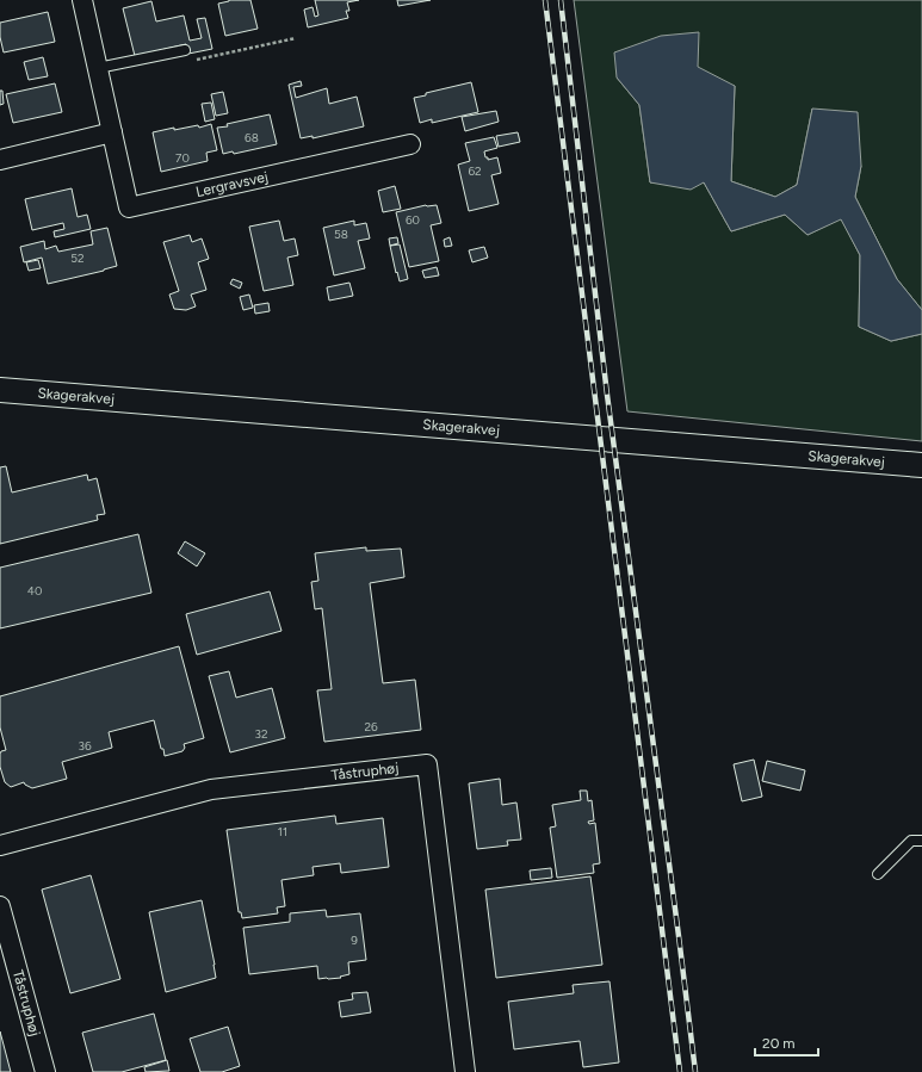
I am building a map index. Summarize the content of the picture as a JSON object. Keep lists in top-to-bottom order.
{
  "streets": {
    "street": ["Lergravsvej", "Skagerakvej", "Tåstruphøj"]
  },
  "house_numbers": [
    "68",
    "70",
    "62",
    "60",
    "58",
    "52",
    "40",
    "26",
    "32",
    "36",
    "11",
    "9"
  ],
  "scale_bar": "20 m"
}
